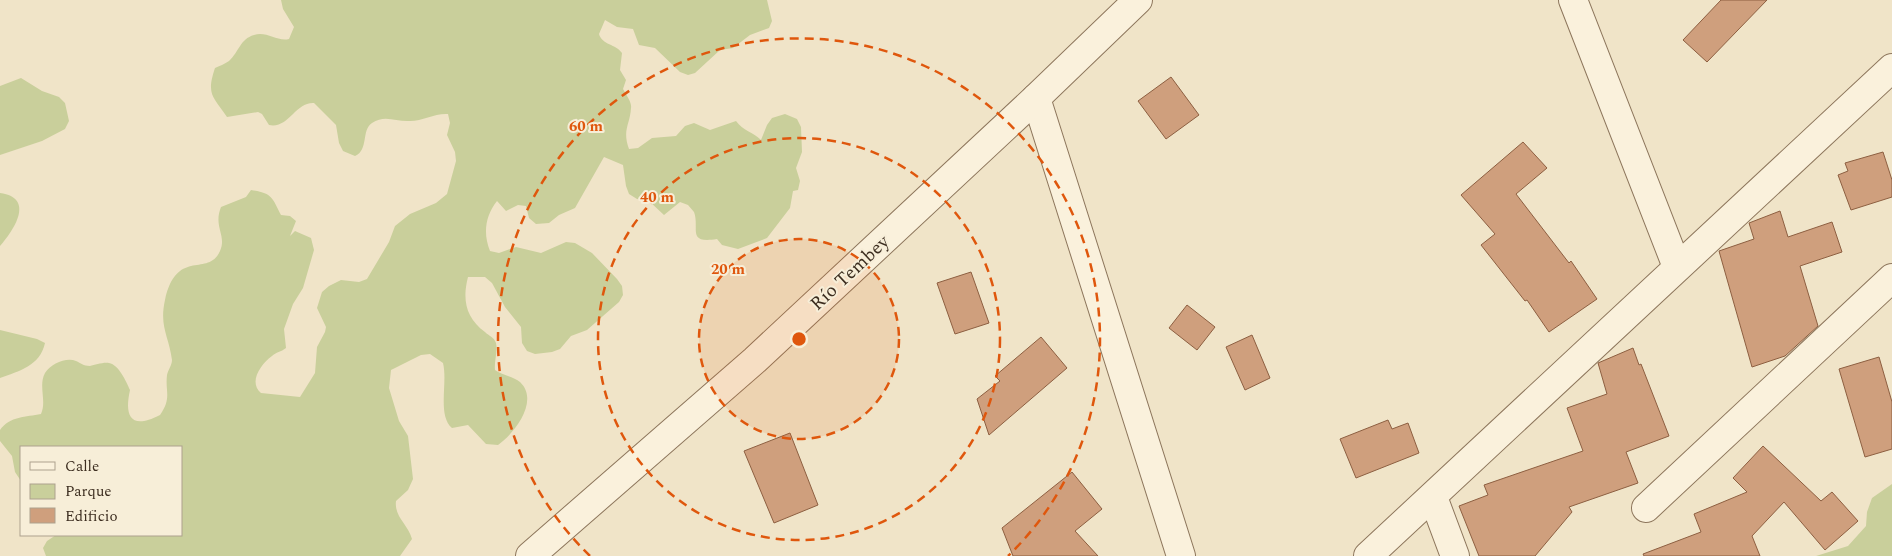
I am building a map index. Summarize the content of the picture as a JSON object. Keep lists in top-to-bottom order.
{
  "streets": {
    "street": ["Río Tembey"]
  },
  "legend": ["Calle", "Parque", "Edificio"],
  "rings": ["60 m", "40 m", "20 m"]
}
